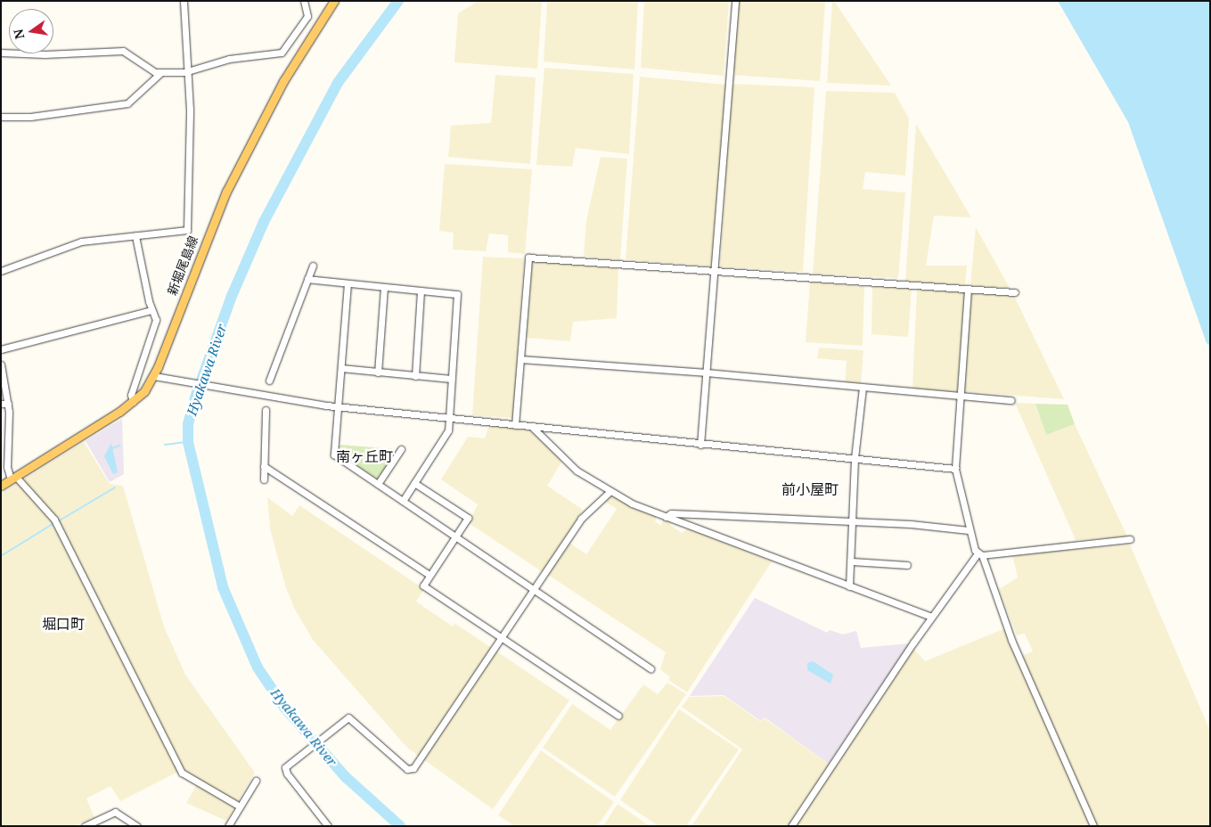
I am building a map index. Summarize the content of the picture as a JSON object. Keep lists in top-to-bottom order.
{
  "streets": {
    "main road": ["新堀尾島線"]
  },
  "districts": ["南ヶ丘町", "前小屋町", "堀口町"],
  "water": ["Hyakawa River"],
  "north": "left"
}
